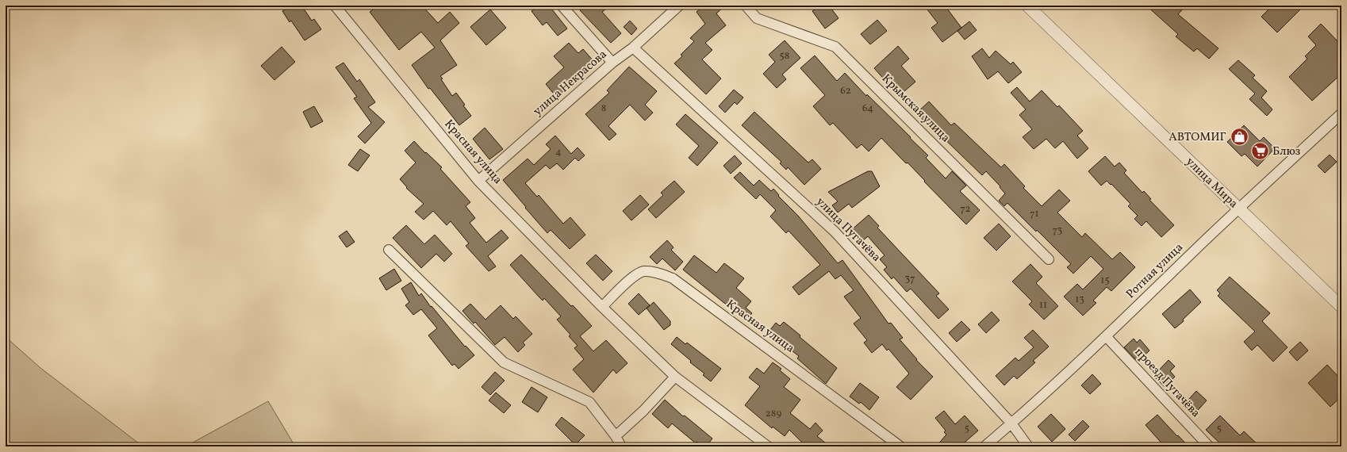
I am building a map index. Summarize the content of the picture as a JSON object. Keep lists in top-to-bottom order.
{
  "streets": {
    "street": [
      "улица Некрасова",
      "Крымская улица",
      "Красная улица",
      "улица Мира",
      "улица Пугачёва",
      "Ротная улица",
      "проезд Пугачёва"
    ]
  },
  "crossings": [
    ["улица Некрасова", "Красная улица"],
    ["улица Некрасова", "улица Пугачёва"],
    ["улица Мира", "Ротная улица"],
    ["улица Пугачёва", "Ротная улица"],
    ["Ротная улица", "проезд Пугачёва"]
  ],
  "places": {
    "shop": ["АВТОМИГ"],
    "supermarket": ["Блюз"]
  },
  "house_numbers": [
    "58",
    "62",
    "8",
    "64",
    "4",
    "72",
    "71",
    "73",
    "37",
    "15",
    "13",
    "11",
    "289",
    "5",
    "5"
  ]
}
